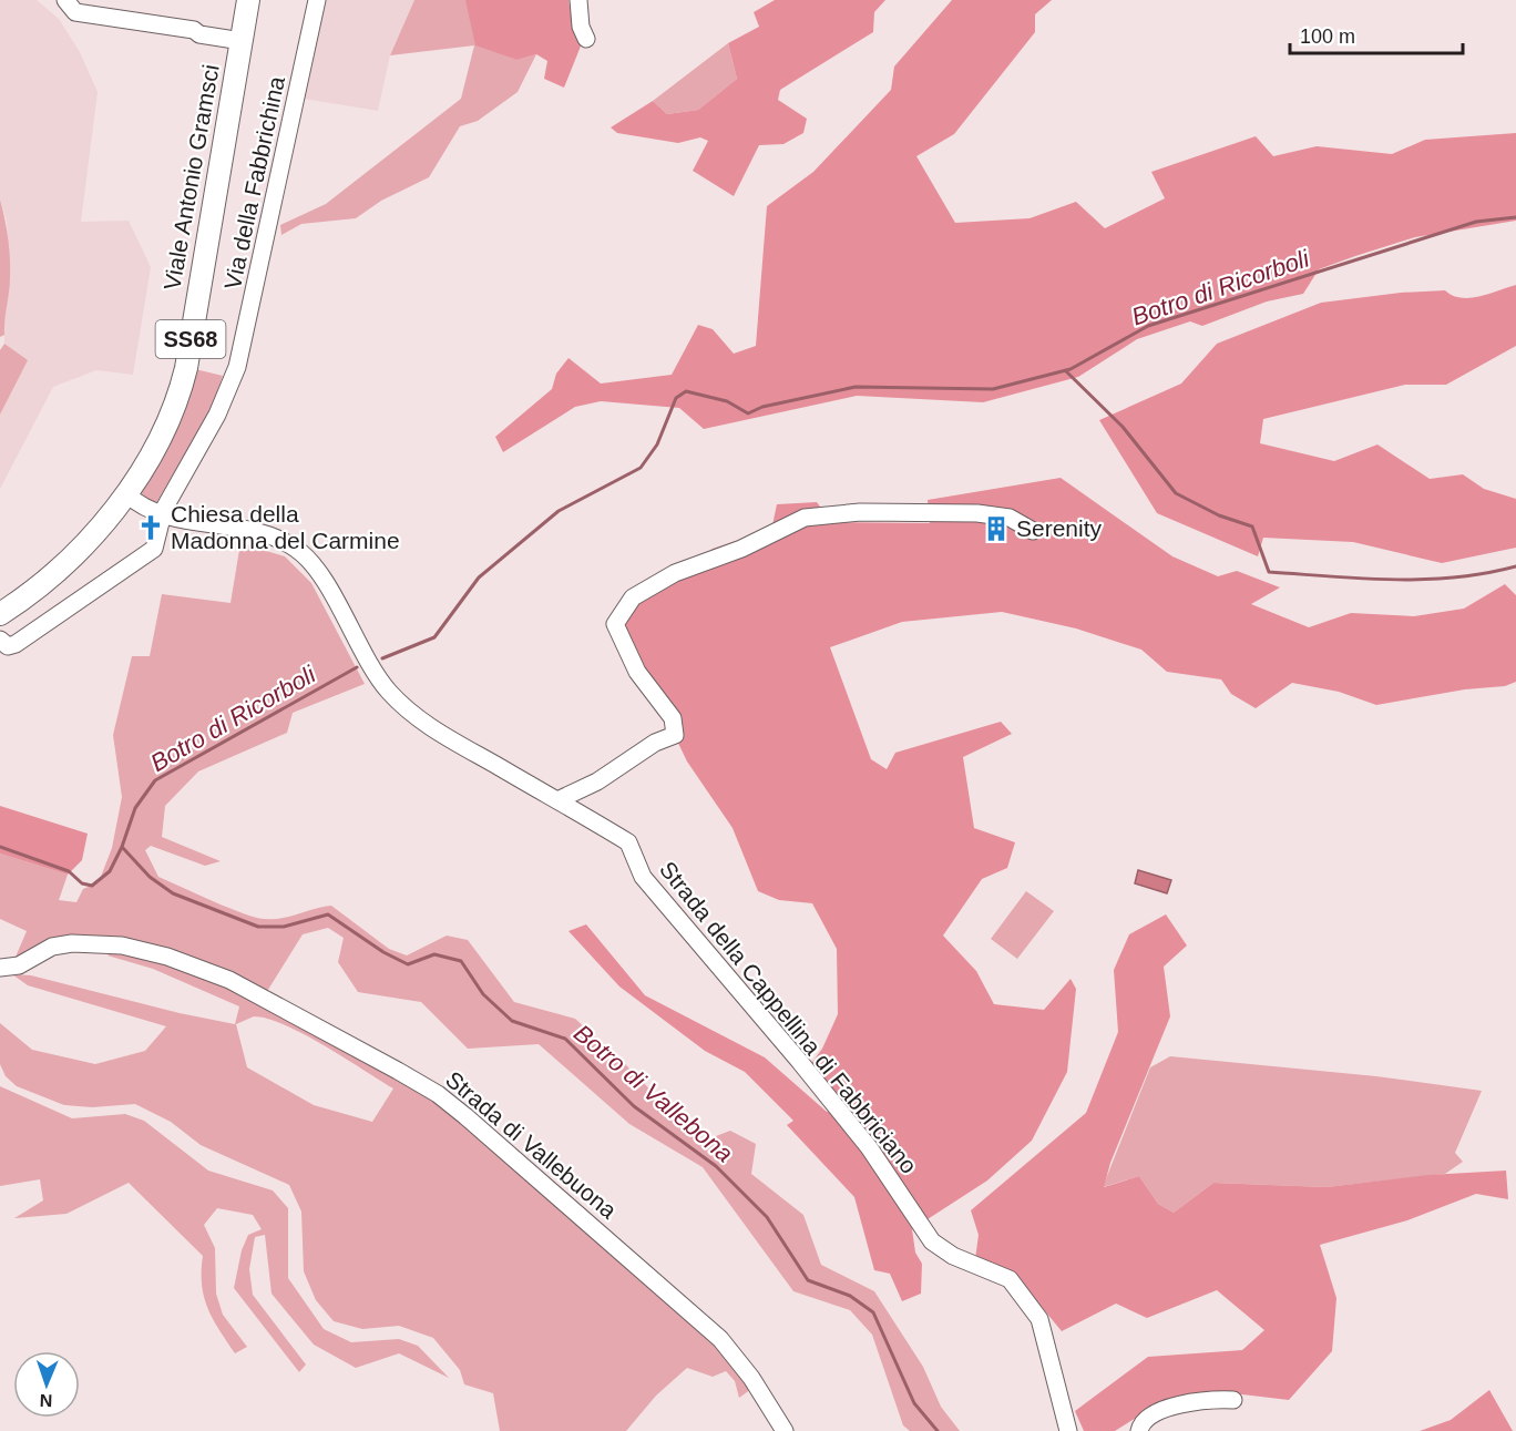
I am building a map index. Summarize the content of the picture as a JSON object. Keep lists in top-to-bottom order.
{
  "streets": {
    "main road": ["Viale Antonio Gramsci", "SS68"],
    "street": ["Via della Fabbrichina", "Strada della Cappellina di Fabbriciano", "Strada di Vallebuona"]
  },
  "crossings": [
    ["Viale Antonio Gramsci", "Strada della Cappellina di Fabbriciano"],
    ["Via della Fabbrichina", "Strada della Cappellina di Fabbriciano"]
  ],
  "water": ["Botro di Ricorboli", "Botro di Vallebona"],
  "places": {
    "church": ["Chiesa della Madonna del Carmine"],
    "building": ["Serenity"]
  },
  "scale_bar": "100 m",
  "north": "bottom"
}
